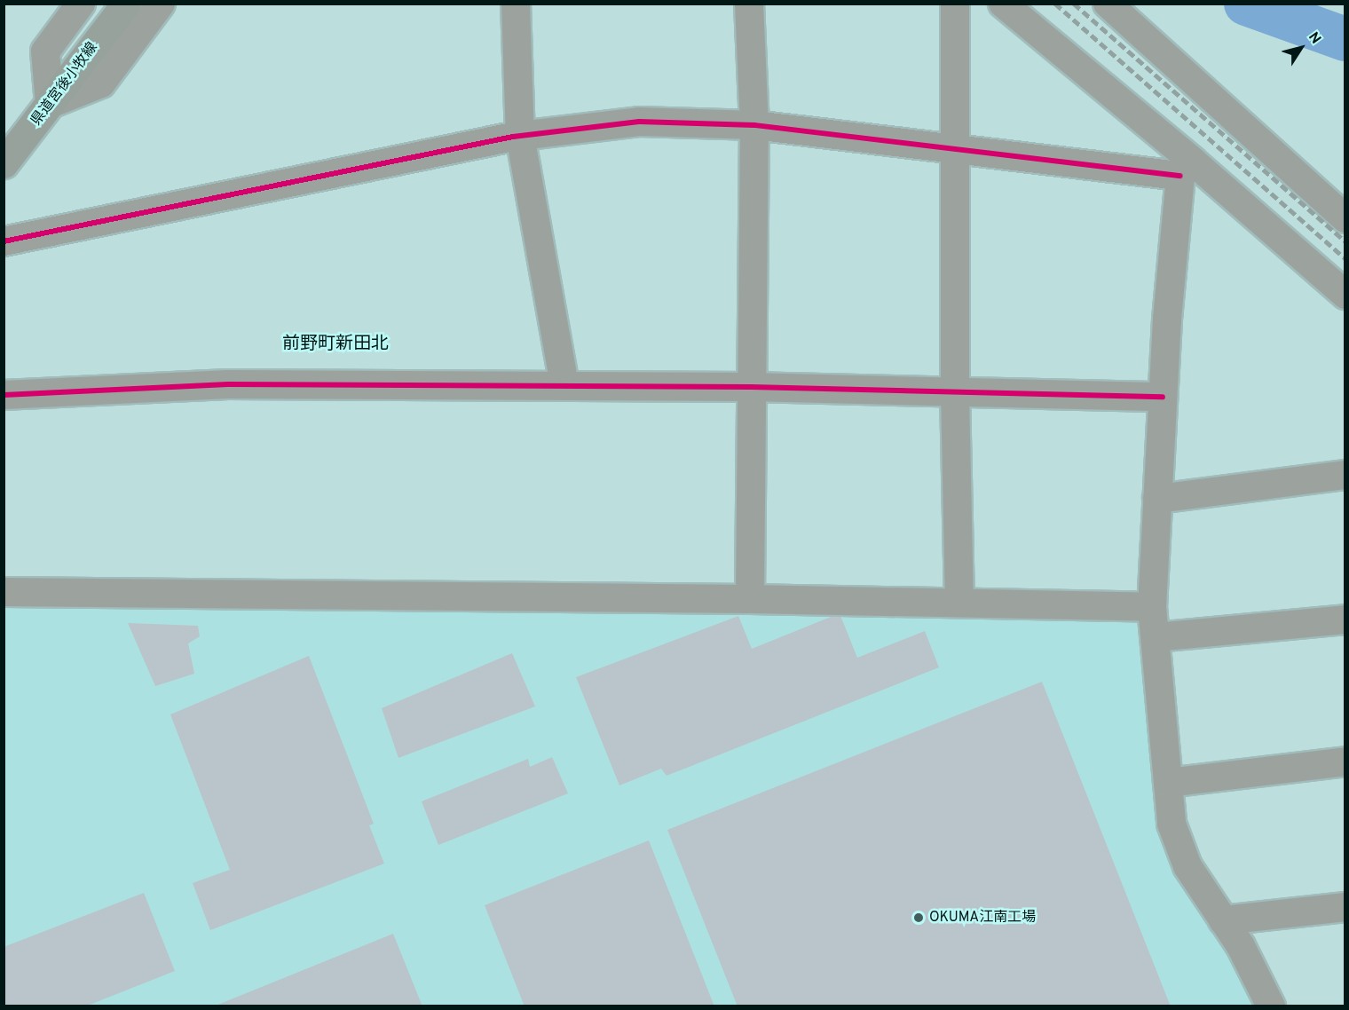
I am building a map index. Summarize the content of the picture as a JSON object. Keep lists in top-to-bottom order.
{
  "streets": {
    "main road": ["県道宮後小牧線"]
  },
  "districts": ["前野町新田北"],
  "places": ["OKUMA江南工場"],
  "north": "top right"
}
